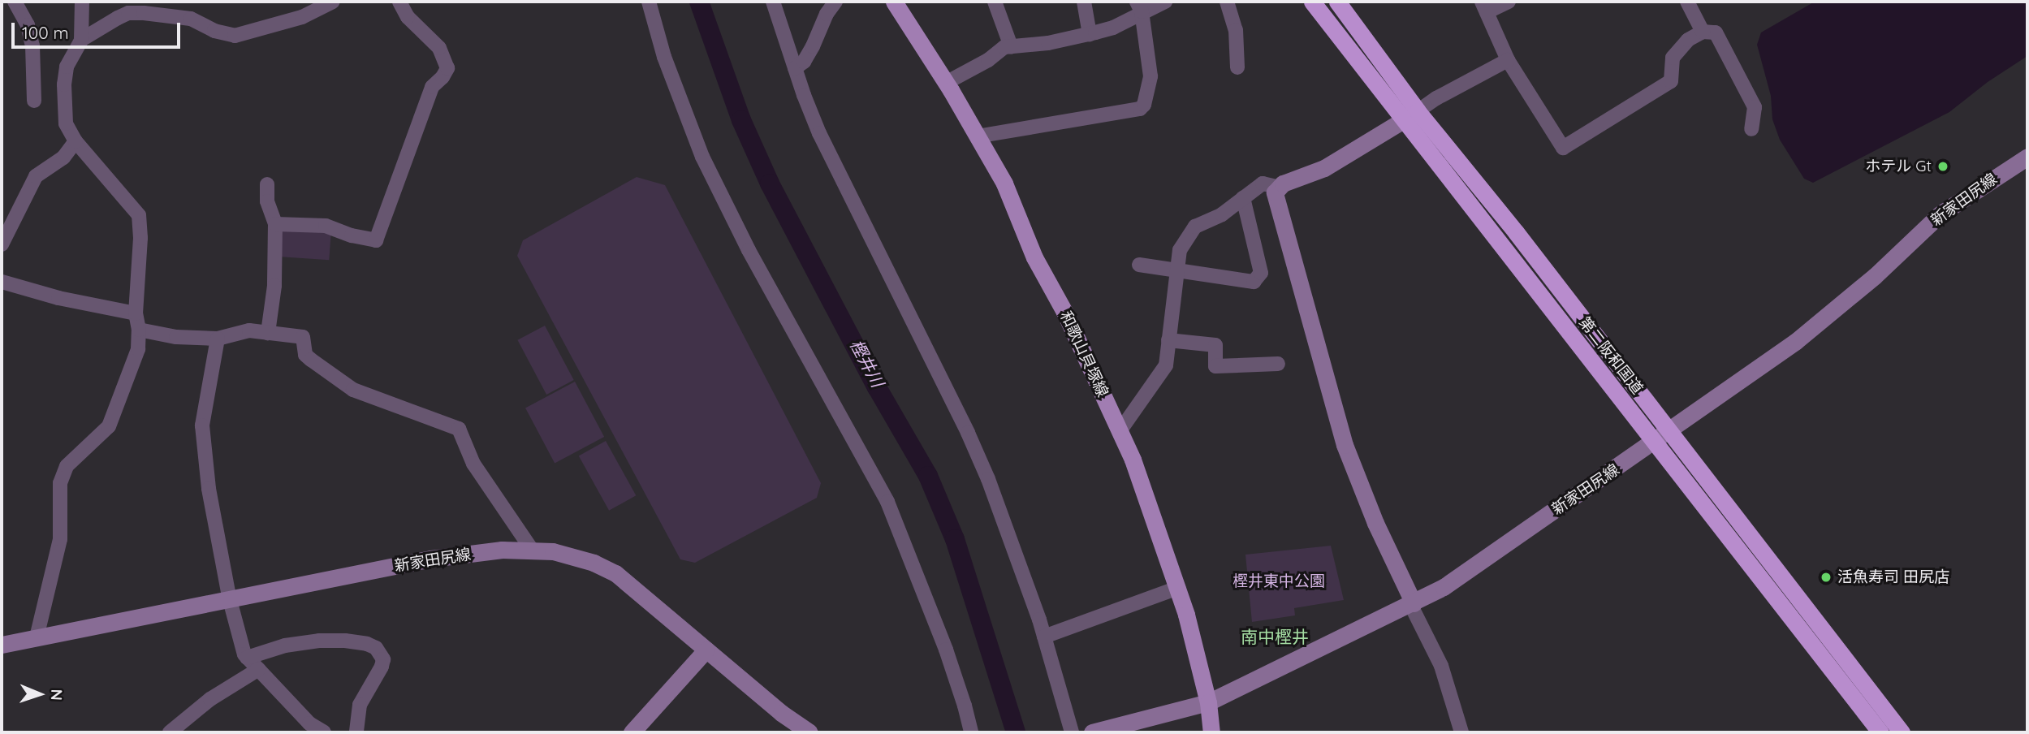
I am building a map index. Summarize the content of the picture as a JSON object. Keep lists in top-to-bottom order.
{
  "streets": {
    "highway": ["第二阪和国道"],
    "main road": ["新家田尻線", "和歌山貝塚線"]
  },
  "crossings": [
    ["新家田尻線", "和歌山貝塚線"],
    ["新家田尻線", "第二阪和国道"]
  ],
  "districts": ["南中樫井"],
  "water": ["樫井川"],
  "parks": ["樫井東中公園"],
  "places": ["ホテル Gt", "活魚寿司 田尻店"],
  "scale_bar": "100 m",
  "north": "right"
}
